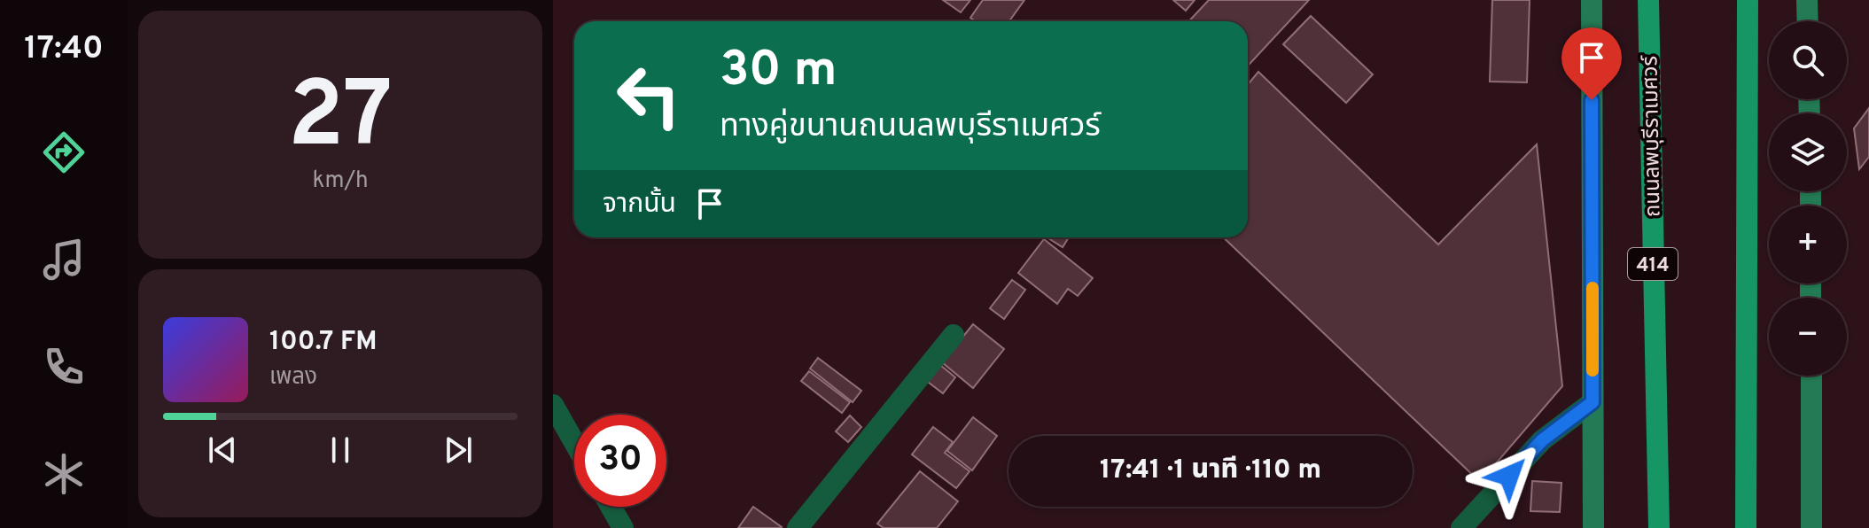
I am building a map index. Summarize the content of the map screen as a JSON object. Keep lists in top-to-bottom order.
{
  "streets": {
    "main road": ["ถนนลพบุรีราเมศวร์", "414"]
  },
  "page": {
    "tabs": "17:40",
    "tile": ["27", "km/h"],
    "map_buttons": ["+", "−"],
    "turn": ["30 m", "ทางคู่ขนานถนนลพบุรีราเมศวร์"],
    "then": "จากนั้น",
    "song": ["100.7 FM", "เพลง"],
    "limit": "30",
    "trip": "17:41 · 1 นาที · 110 m"
  }
}
